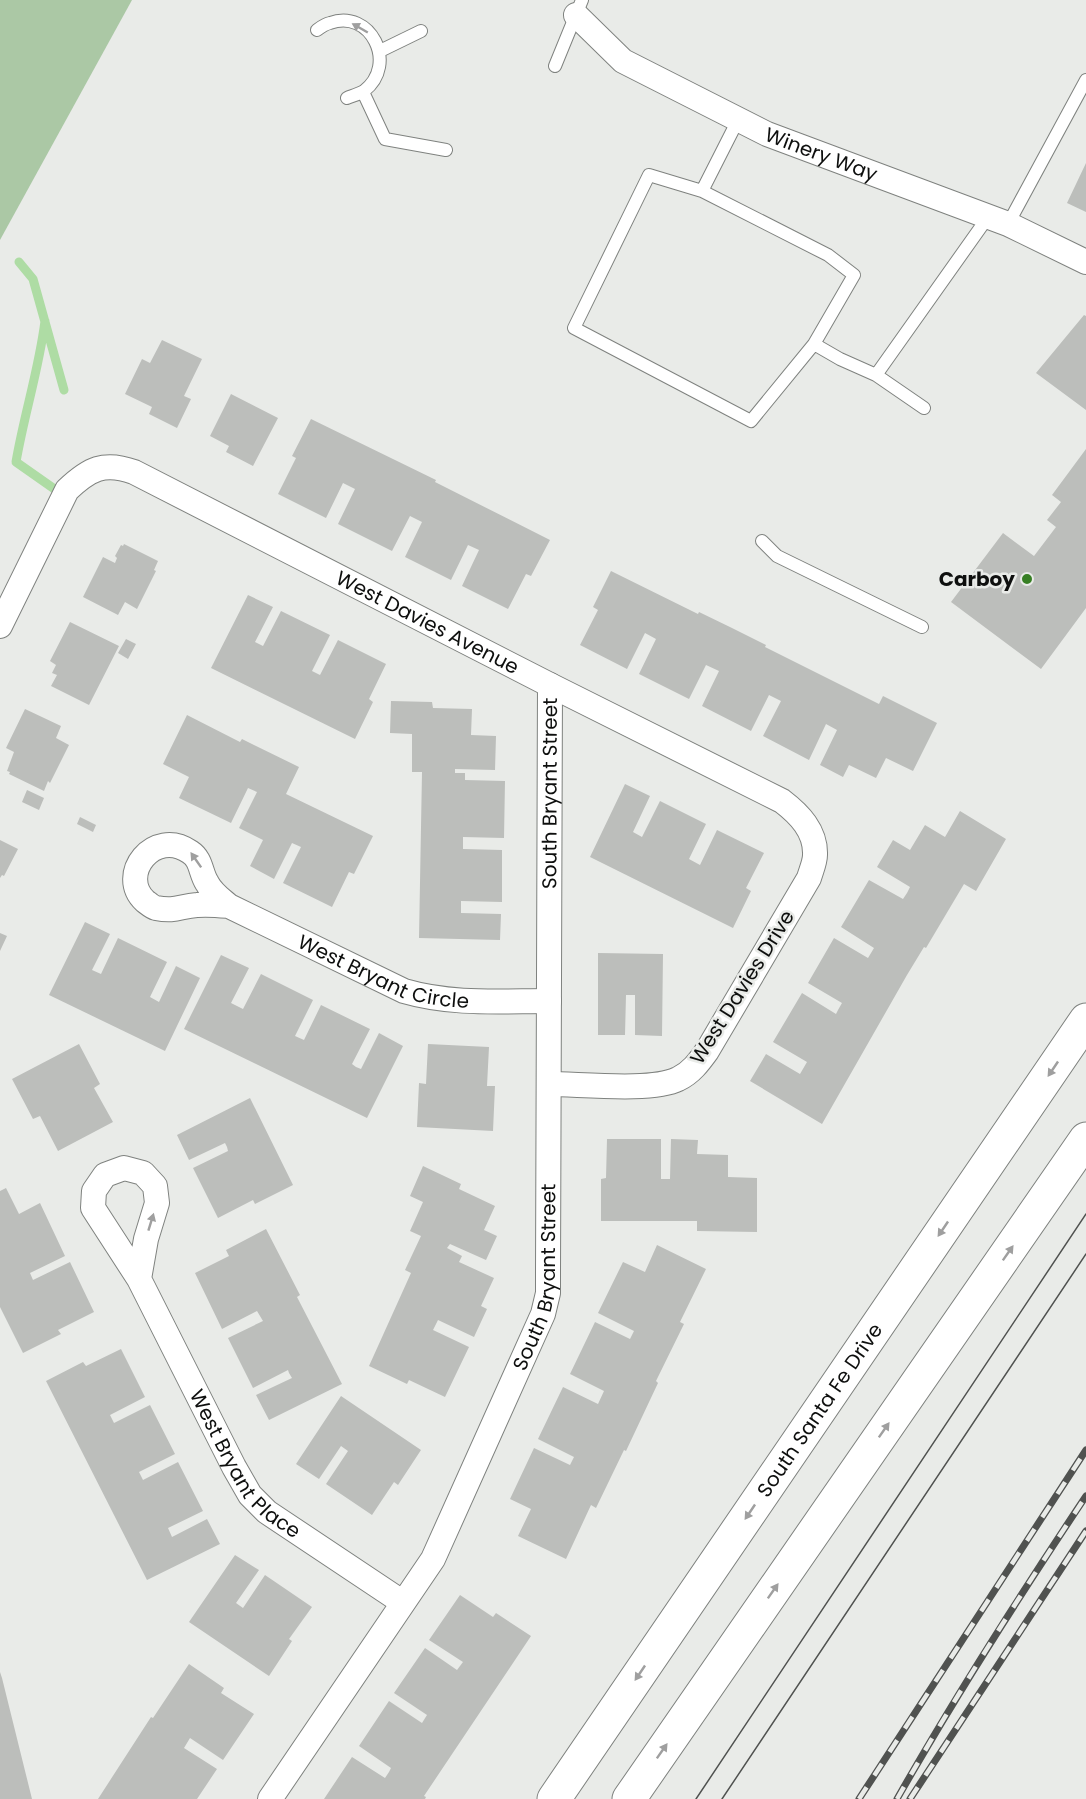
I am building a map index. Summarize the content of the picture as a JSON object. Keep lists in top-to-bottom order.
{
  "streets": {
    "highway": ["South Santa Fe Drive"],
    "street": [
      "Winery Way",
      "West Davies Avenue",
      "South Bryant Street",
      "West Bryant Circle",
      "West Davies Drive",
      "West Bryant Place"
    ]
  },
  "crossings": [
    ["West Davies Avenue", "South Bryant Street"],
    ["West Davies Avenue", "West Davies Drive"],
    ["South Bryant Street", "West Bryant Circle"],
    ["South Bryant Street", "West Davies Drive"],
    ["South Bryant Street", "West Bryant Place"]
  ],
  "places": ["Carboy"]
}
